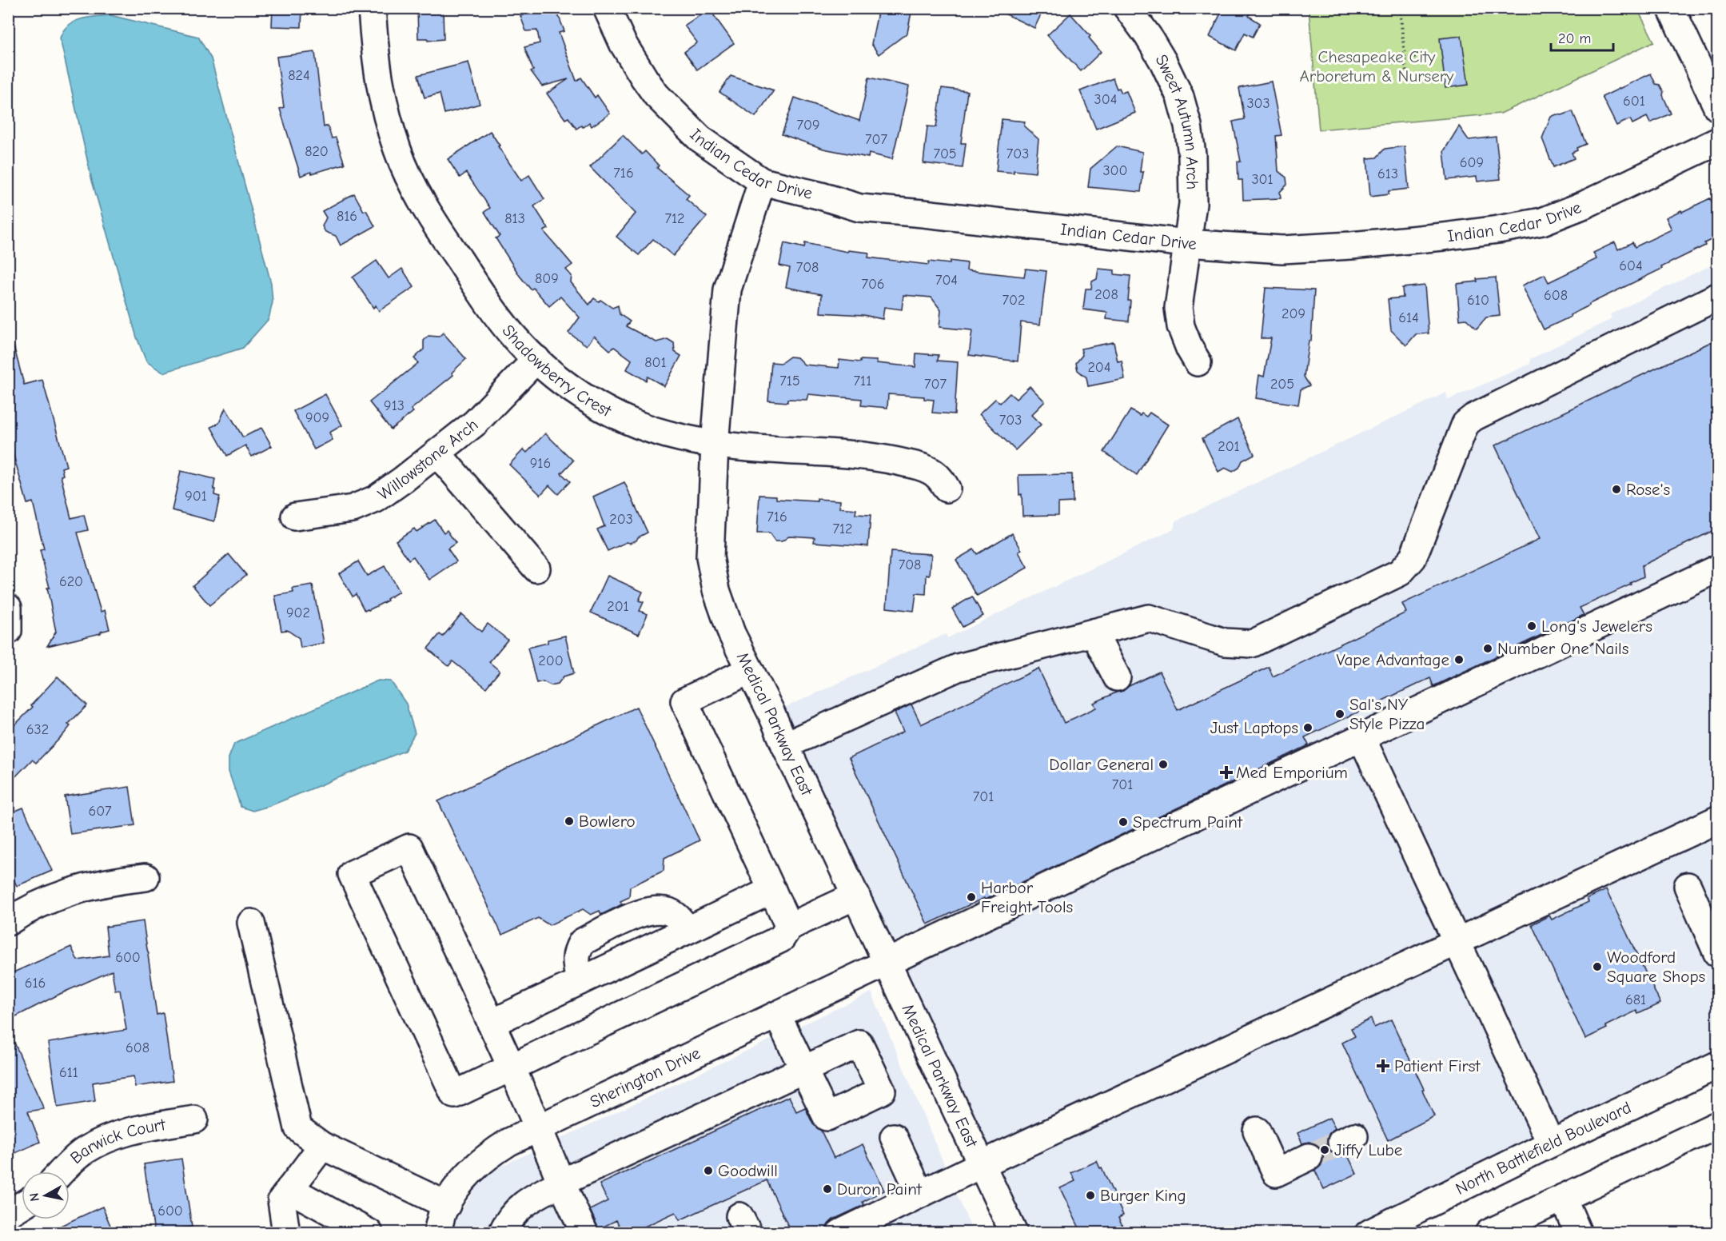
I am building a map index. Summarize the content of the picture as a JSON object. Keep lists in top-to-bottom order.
{
  "streets": {
    "street": [
      "Sweet Autumn Arch",
      "Indian Cedar Drive",
      "Shadowberry Crest",
      "Willowstone Arch",
      "Medical Parkway East",
      "Sherington Drive",
      "Barwick Court",
      "North Battlefield Boulevard"
    ]
  },
  "crossings": [
    ["Sweet Autumn Arch", "Indian Cedar Drive"],
    ["Indian Cedar Drive", "Medical Parkway East"],
    ["Shadowberry Crest", "Willowstone Arch"],
    ["Shadowberry Crest", "Medical Parkway East"],
    ["Medical Parkway East", "Sherington Drive"]
  ],
  "parks": ["Chesapeake City Arboretum & Nursery"],
  "places": {
    "other": [
      "Rose's",
      "Long's Jewelers",
      "Number One Nails",
      "Vape Advantage",
      "Sal's NY Style Pizza",
      "Just Laptops",
      "Dollar General",
      "Bowlero",
      "Spectrum Paint",
      "Harbor Freight Tools",
      "Woodford Square Shops",
      "Jiffy Lube",
      "Goodwill",
      "Duron Paint",
      "Burger King"
    ],
    "health": ["Med Emporium", "Patient First"]
  },
  "house_numbers": [
    "824",
    "304",
    "601",
    "303",
    "709",
    "707",
    "820",
    "705",
    "703",
    "609",
    "300",
    "716",
    "613",
    "301",
    "816",
    "813",
    "712",
    "604",
    "708",
    "809",
    "704",
    "706",
    "208",
    "608",
    "702",
    "610",
    "209",
    "614",
    "801",
    "204",
    "715",
    "711",
    "707",
    "205",
    "913",
    "909",
    "703",
    "201",
    "916",
    "901",
    "716",
    "203",
    "712",
    "708",
    "620",
    "201",
    "902",
    "200",
    "632",
    "701",
    "701",
    "607",
    "600",
    "616",
    "681",
    "608",
    "611",
    "600"
  ],
  "scale_bar": "20 m",
  "north": "left"
}
